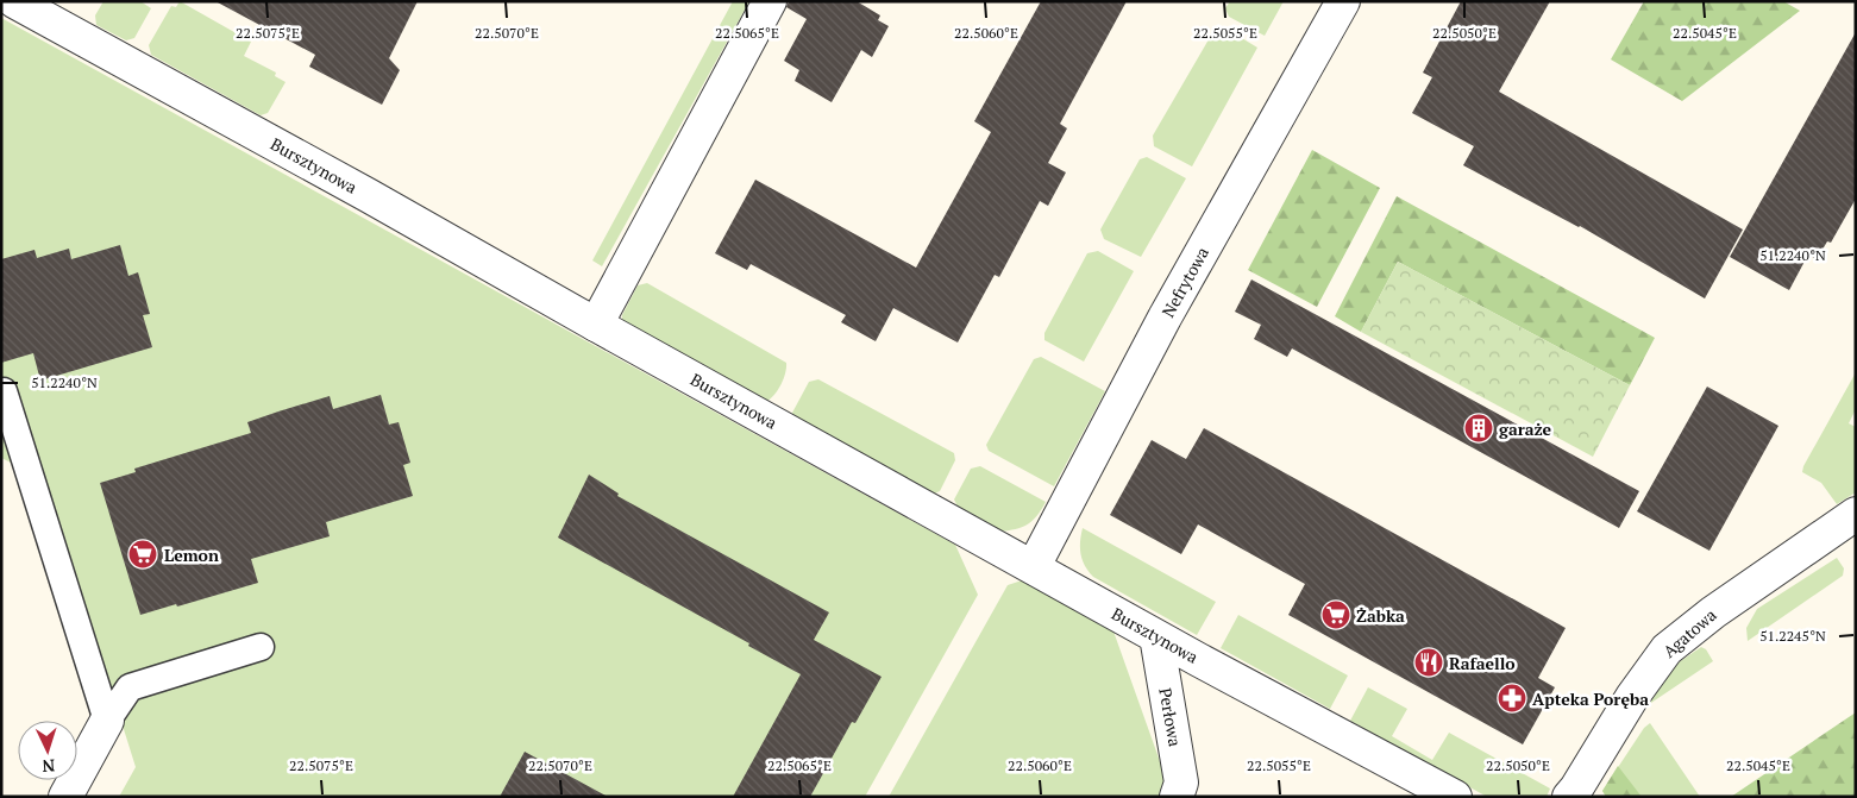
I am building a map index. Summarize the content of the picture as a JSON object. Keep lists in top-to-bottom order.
{
  "streets": {
    "street": [
      "Bursztynowa",
      "Nefrytowa",
      "Agatowa",
      "Perłowa"
    ]
  },
  "crossings": [
    ["Bursztynowa", "Nefrytowa"],
    ["Bursztynowa", "Perłowa"]
  ],
  "places": {
    "building": ["garaże"],
    "supermarket": ["Lemon", "Żabka"],
    "restaurant": ["Rafaello"],
    "pharmacy": ["Apteka Poręba"]
  },
  "north": "bottom",
  "coordinates": [
    "22.5075°E",
    "22.5070°E",
    "22.5065°E",
    "22.5060°E",
    "22.5055°E",
    "22.5050°E",
    "22.5045°E",
    "51.2240°N",
    "51.2245°N"
  ]
}
